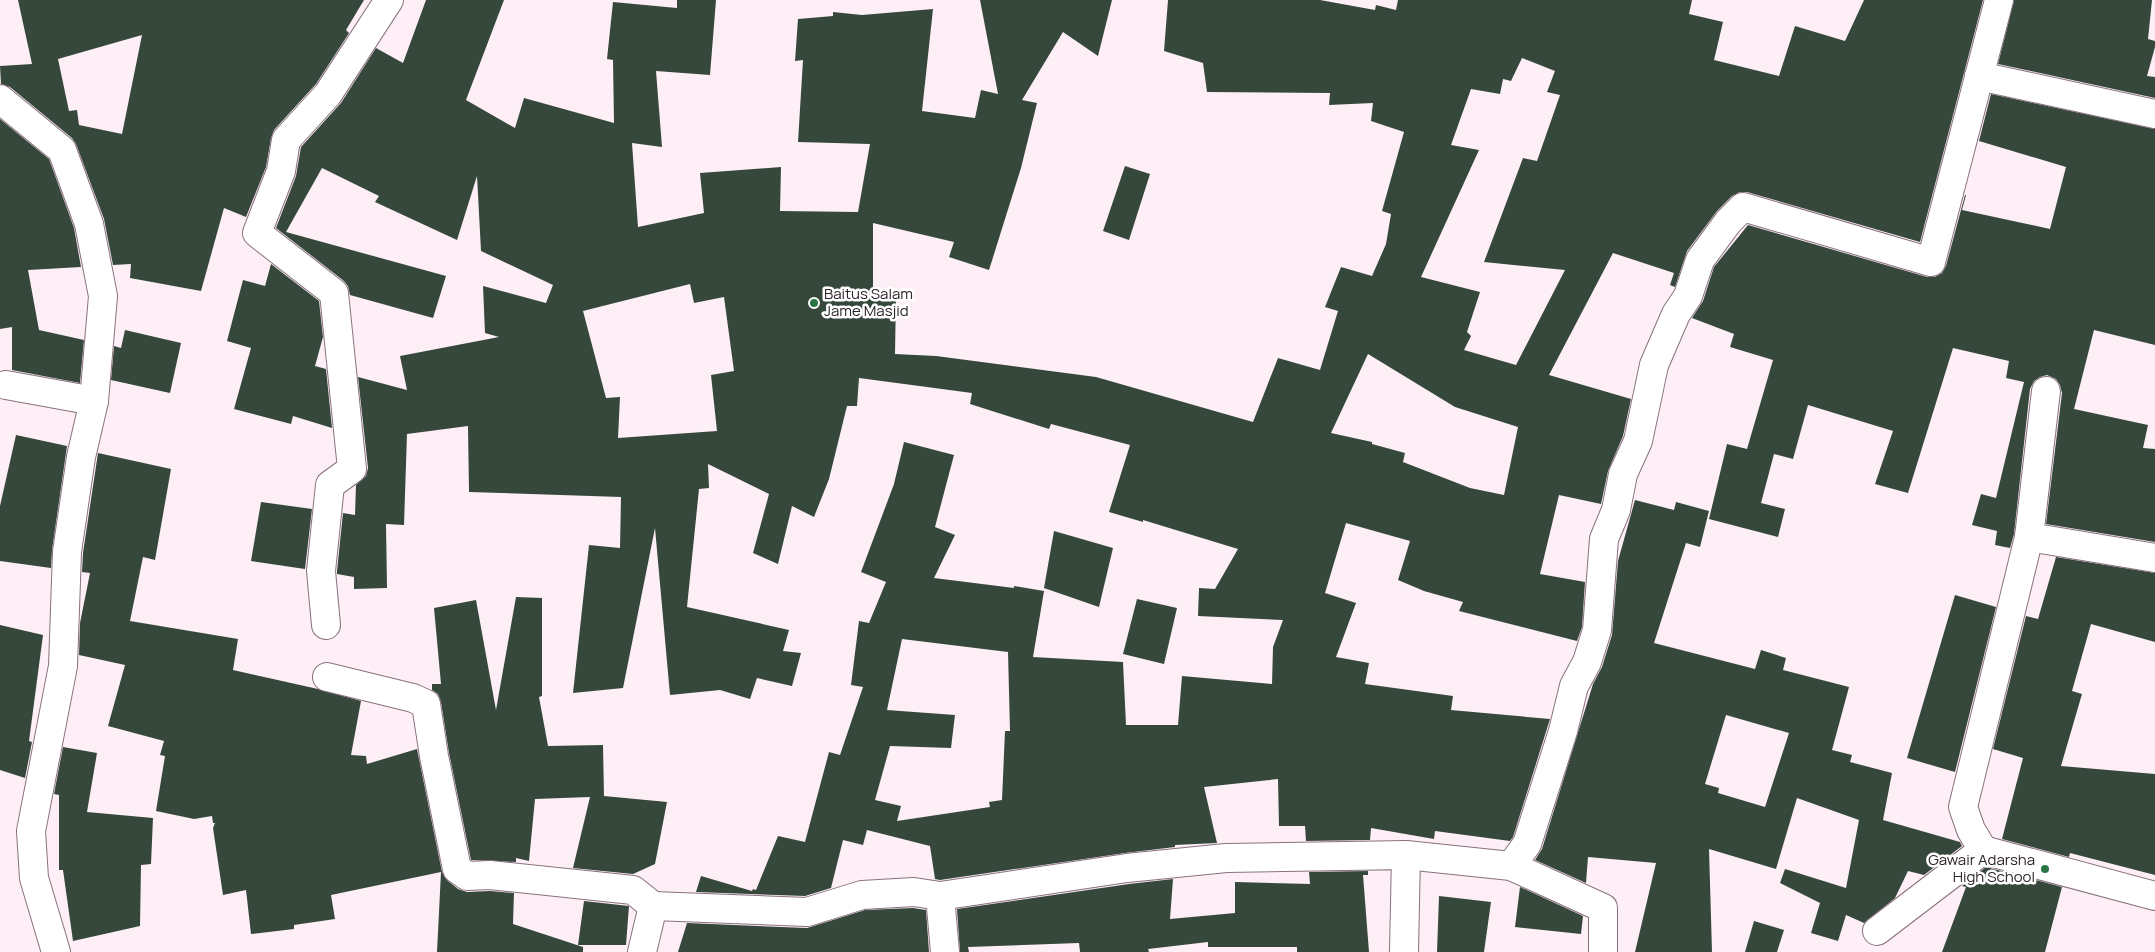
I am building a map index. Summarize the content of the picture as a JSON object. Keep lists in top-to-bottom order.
{
  "places": ["Baitus Salam Jame Masjid", "Gawair Adarsha High School"]
}
